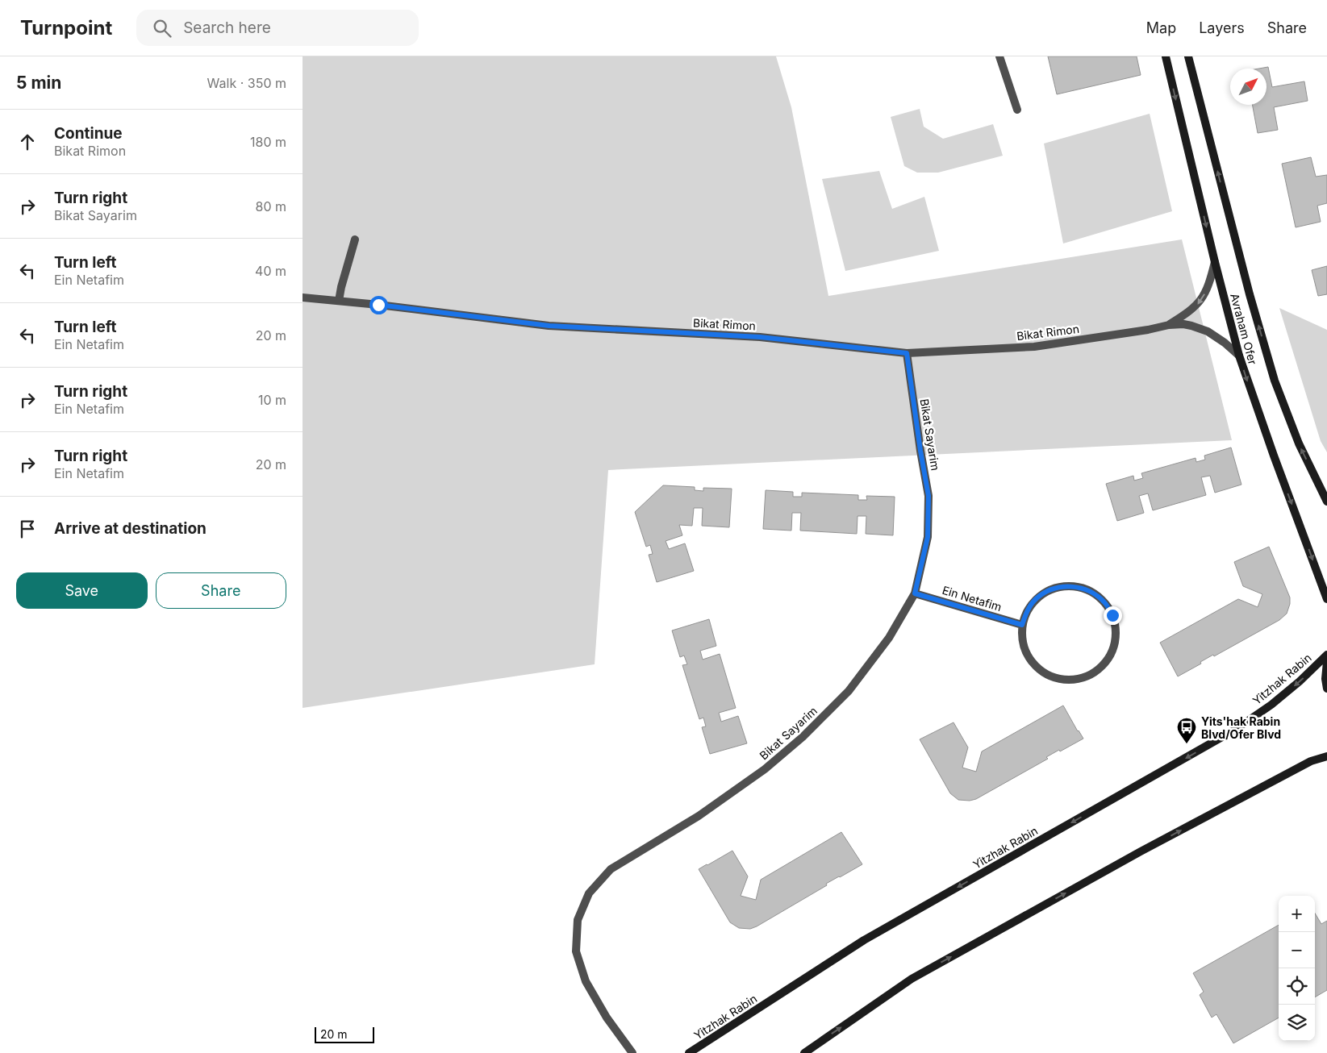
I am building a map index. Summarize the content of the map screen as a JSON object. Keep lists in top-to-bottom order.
{
  "streets": {
    "main road": ["Avraham Ofer", "Yitzhak Rabin"],
    "street": ["Bikat Rimon", "Bikat Sayarim", "Ein Netafim"]
  },
  "crossings": [
    ["Bikat Rimon", "Avraham Ofer"],
    ["Bikat Rimon", "Bikat Sayarim"],
    ["Bikat Sayarim", "Ein Netafim"]
  ],
  "places": {
    "bus stop": ["Yits'hak Rabin Blvd/Ofer Blvd"]
  },
  "scale_bar": "20 m",
  "north": "top right",
  "page": {
    "header": "Turnpoint",
    "search": "Search here",
    "nav": ["Map", "Layers", "Share"],
    "heading": ["5 min", "Walk · 350 m"],
    "list": [
      ["Continue", "Bikat Rimon", "180 m"],
      ["Turn right", "Bikat Sayarim", "80 m"],
      ["Turn left", "Ein Netafim", "40 m"],
      ["Turn left", "Ein Netafim", "20 m"],
      ["Turn right", "Ein Netafim", "10 m"],
      ["Turn right", "Ein Netafim", "20 m"],
      "Arrive at destination"
    ],
    "buttons": ["Save", "Share"],
    "map_buttons": ["+", "−"],
    "scale": "20 m"
  }
}
